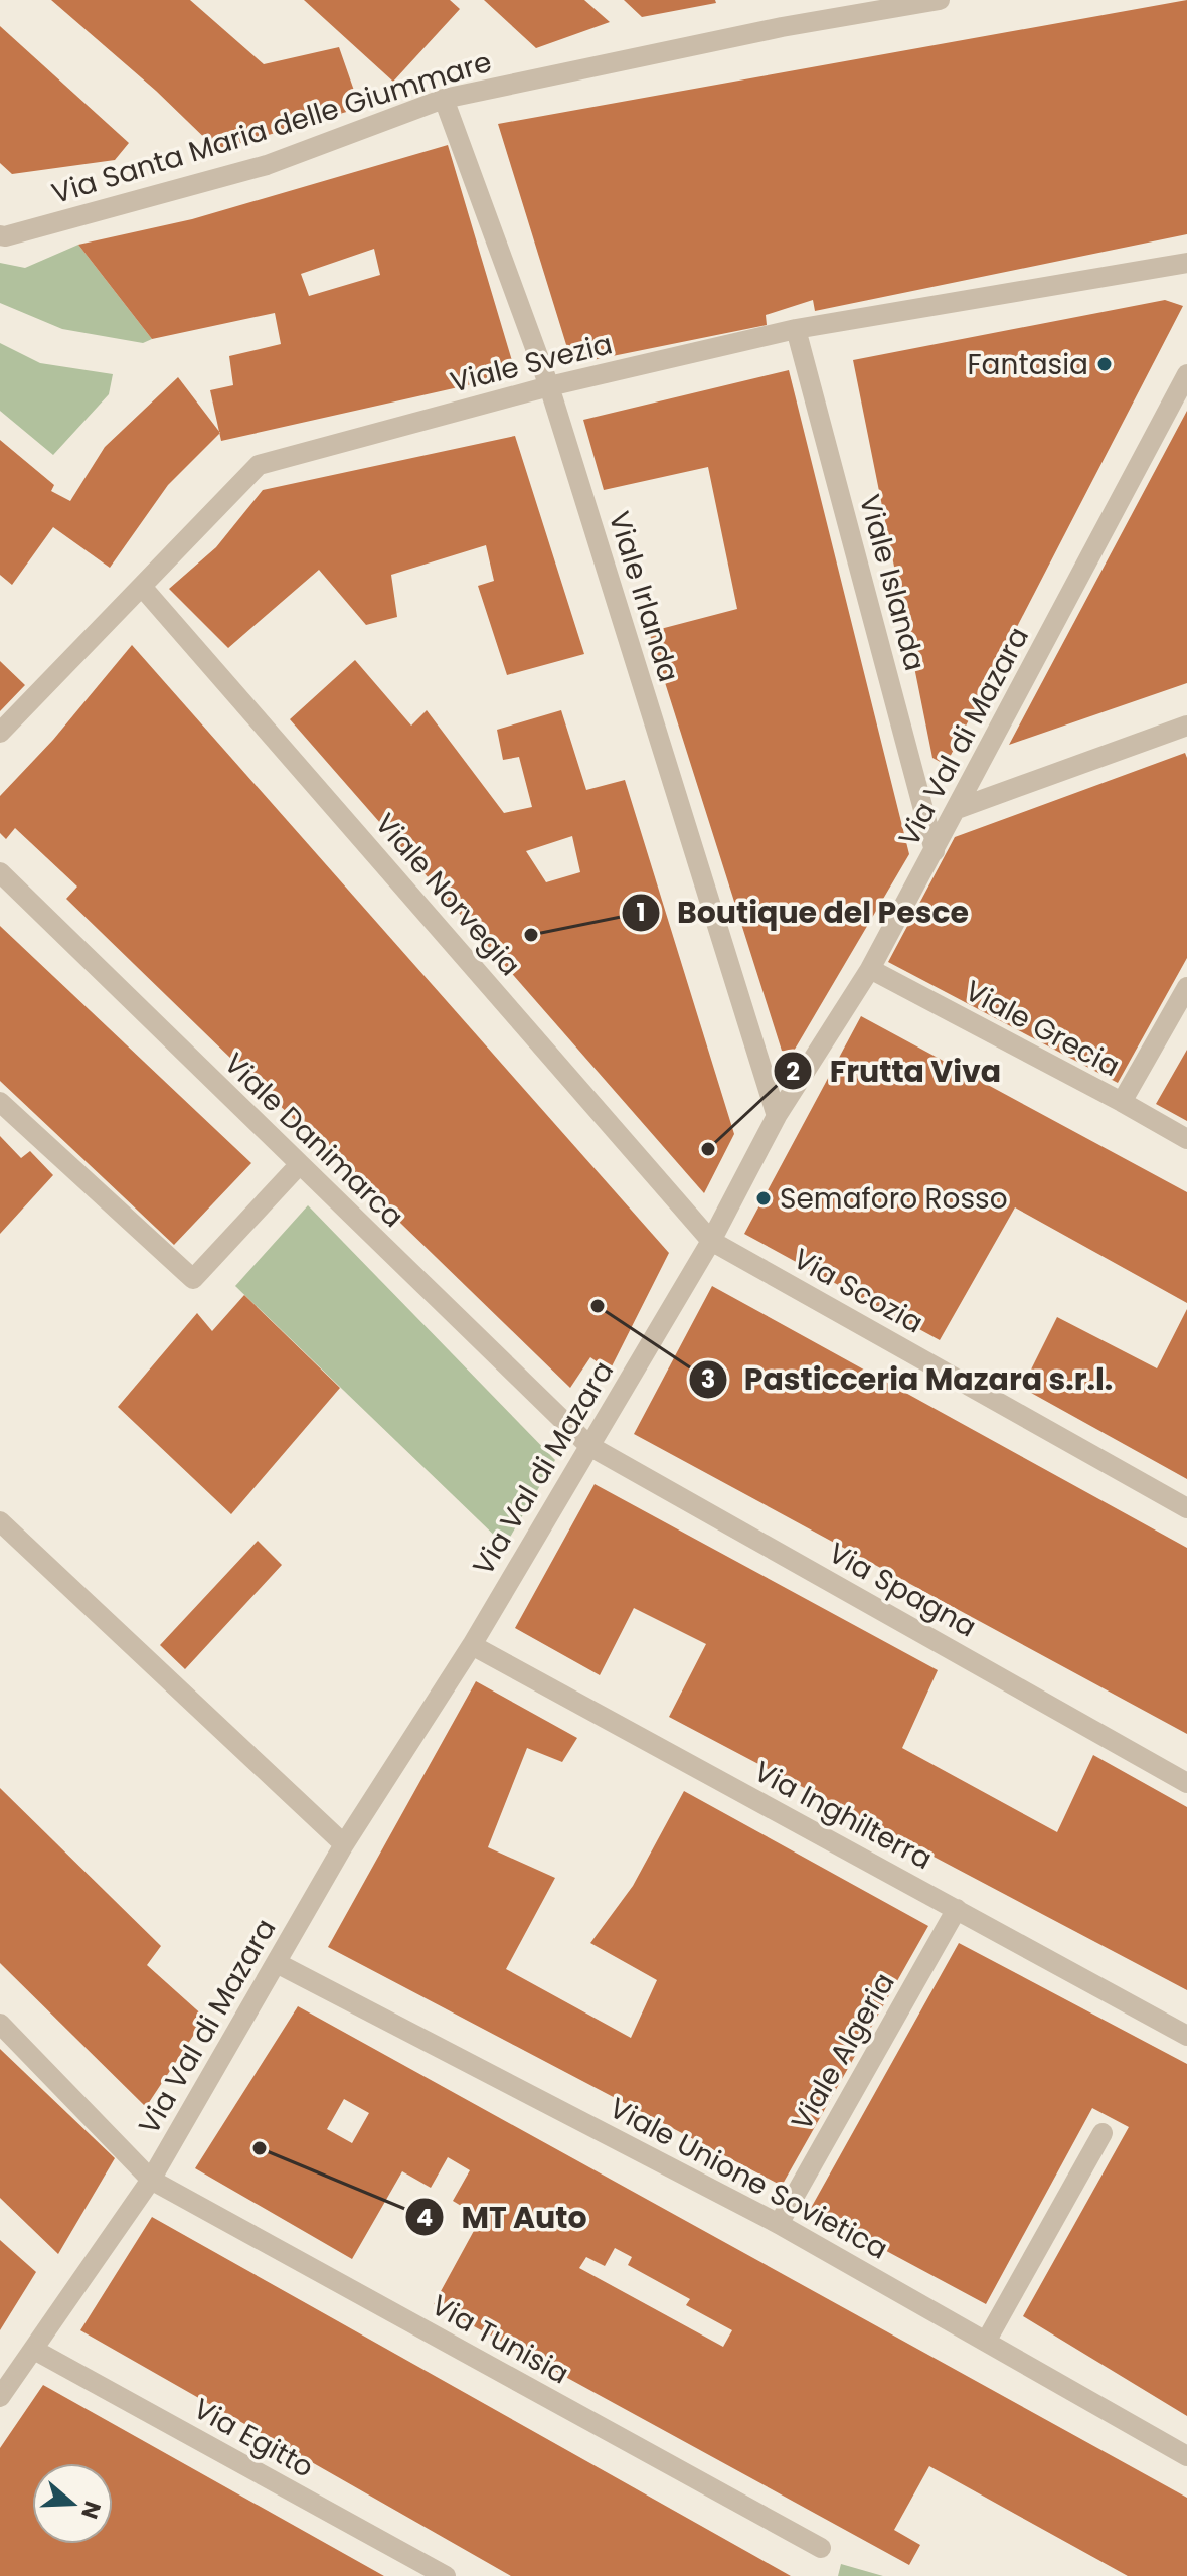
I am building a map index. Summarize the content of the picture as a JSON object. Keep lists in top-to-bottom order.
{
  "streets": {
    "street": [
      "Via Santa Maria delle Giummare",
      "Viale Svezia",
      "Viale Islanda",
      "Viale Irlanda",
      "Via Val di Mazara",
      "Viale Norvegia",
      "Viale Grecia",
      "Viale Danimarca",
      "Via Scozia",
      "Via Spagna",
      "Via Inghilterra",
      "Viale Algeria",
      "Viale Unione Sovietica",
      "Via Tunisia",
      "Via Egitto"
    ]
  },
  "crossings": [
    ["Via Santa Maria delle Giummare", "Viale Irlanda"],
    ["Viale Svezia", "Viale Islanda"],
    ["Viale Svezia", "Viale Irlanda"],
    ["Viale Svezia", "Viale Norvegia"],
    ["Viale Islanda", "Via Val di Mazara"],
    ["Viale Irlanda", "Via Val di Mazara"],
    ["Via Val di Mazara", "Viale Norvegia"],
    ["Via Val di Mazara", "Viale Grecia"],
    ["Via Val di Mazara", "Viale Danimarca"],
    ["Via Val di Mazara", "Via Scozia"],
    ["Via Val di Mazara", "Via Spagna"],
    ["Via Val di Mazara", "Via Inghilterra"],
    ["Via Val di Mazara", "Viale Unione Sovietica"],
    ["Via Val di Mazara", "Via Tunisia"],
    ["Via Val di Mazara", "Via Egitto"],
    ["Viale Norvegia", "Via Scozia"],
    ["Viale Danimarca", "Via Spagna"],
    ["Via Inghilterra", "Viale Algeria"],
    ["Viale Algeria", "Viale Unione Sovietica"]
  ],
  "places": [
    "Fantasia",
    "Boutique del Pesce",
    "Frutta Viva",
    "Semaforo Rosso",
    "Pasticceria Mazara s.r.l.",
    "MT Auto"
  ],
  "north": "right"
}
